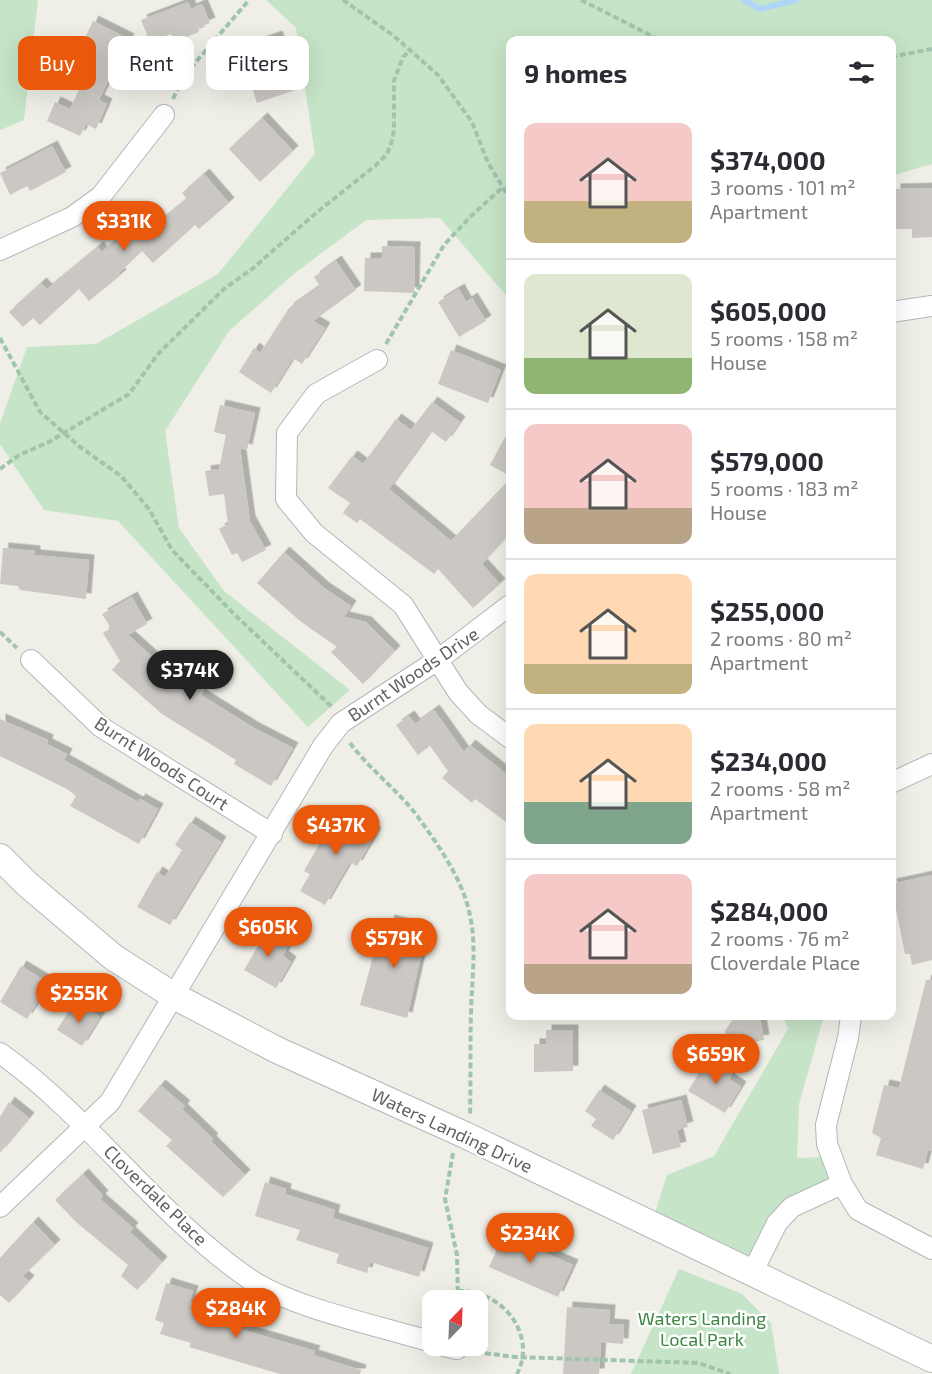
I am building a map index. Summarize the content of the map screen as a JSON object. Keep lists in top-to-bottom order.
{
  "streets": {
    "street": [
      "Burnt Woods Drive",
      "Burnt Woods Court",
      "Waters Landing Drive",
      "Cloverdale Place"
    ]
  },
  "crossings": [
    ["Burnt Woods Drive", "Burnt Woods Court"],
    ["Burnt Woods Drive", "Waters Landing Drive"],
    ["Burnt Woods Drive", "Cloverdale Place"]
  ],
  "parks": ["Waters Landing Local Park"],
  "north": "top right",
  "page": {
    "chip": ["Buy", "Rent", "Filters"],
    "heading": "9 homes",
    "list": [
      {
        "name": "$374,000",
        "note": "3 rooms · 101 m² · Apartment"
      },
      {
        "name": "$605,000",
        "note": "5 rooms · 158 m² · House"
      },
      {
        "name": "$579,000",
        "note": "5 rooms · 183 m² · House"
      },
      {
        "name": "$255,000",
        "note": "2 rooms · 80 m² · Apartment"
      },
      {
        "name": "$234,000",
        "note": "2 rooms · 58 m² · Apartment"
      },
      {
        "name": "$284,000",
        "note": "2 rooms · 76 m² · Cloverdale Place"
      }
    ],
    "price": [
      "$331K",
      "$374K",
      "$437K",
      "$605K",
      "$579K",
      "$255K",
      "$659K",
      "$234K",
      "$284K"
    ]
  }
}
